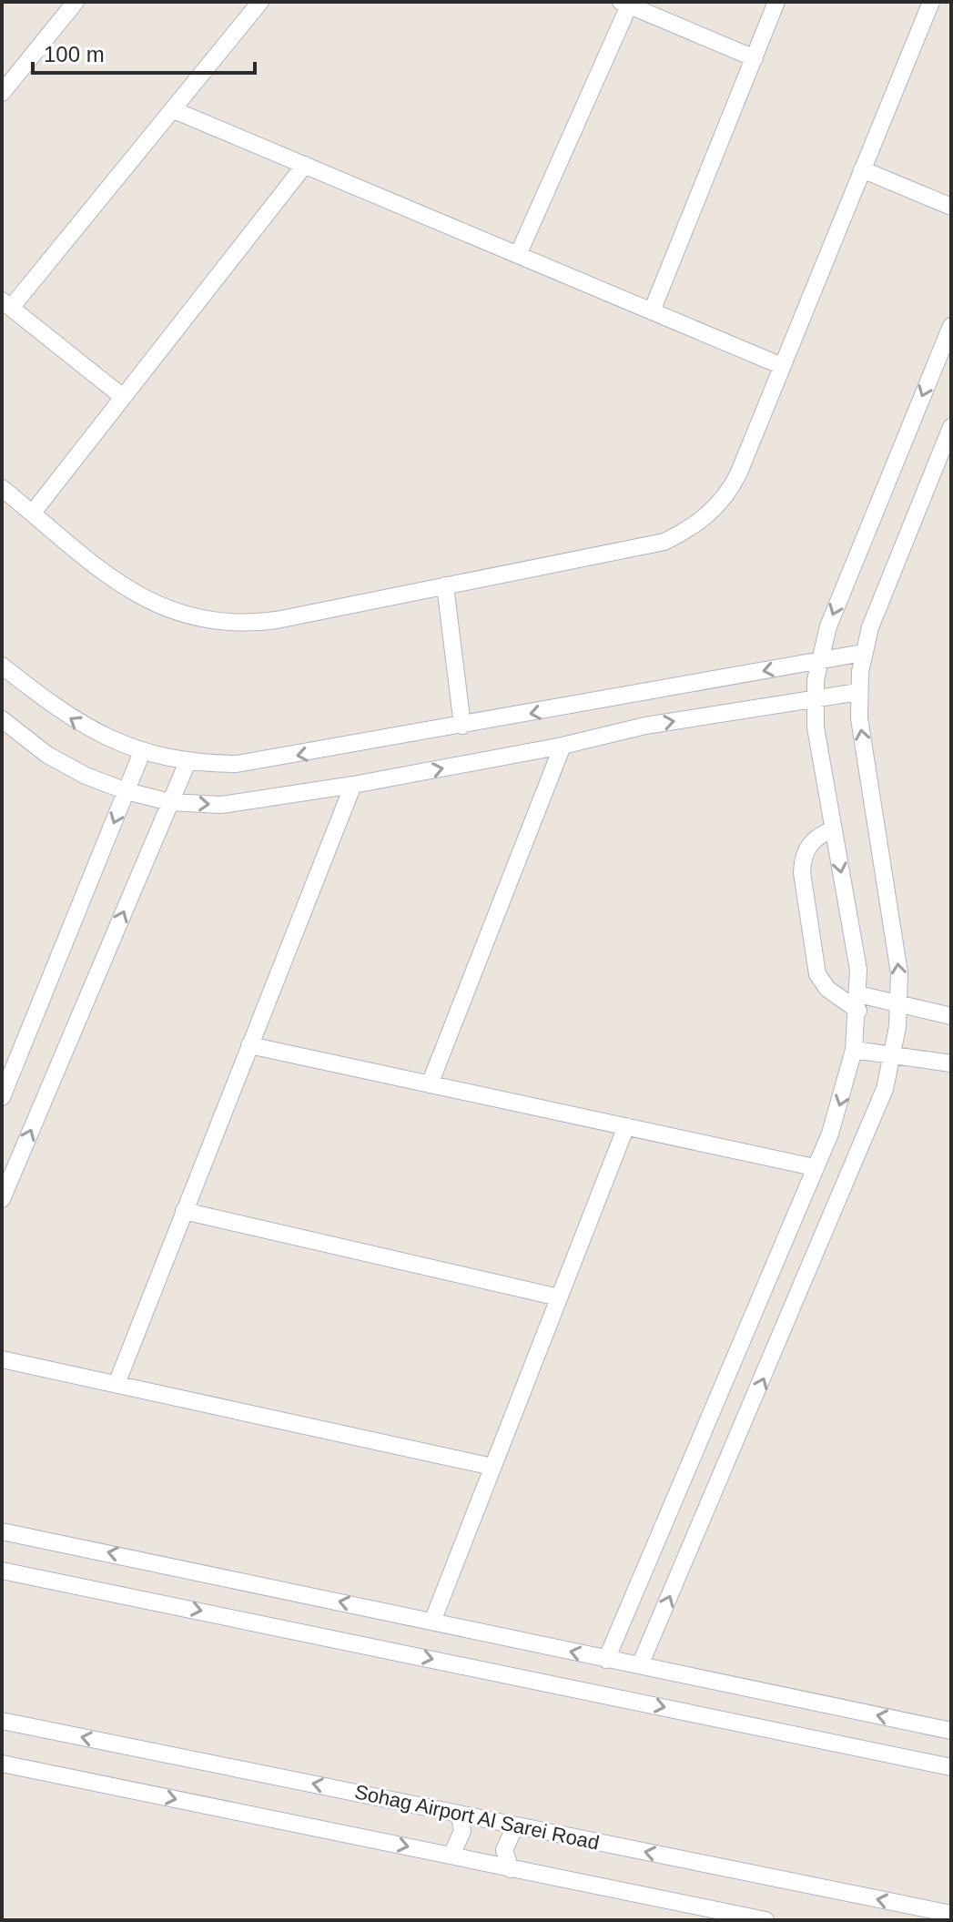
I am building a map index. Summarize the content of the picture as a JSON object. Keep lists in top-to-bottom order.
{
  "streets": {
    "street": ["Sohag Airport Al Sarei Road"]
  },
  "scale_bar": "100 m"
}
